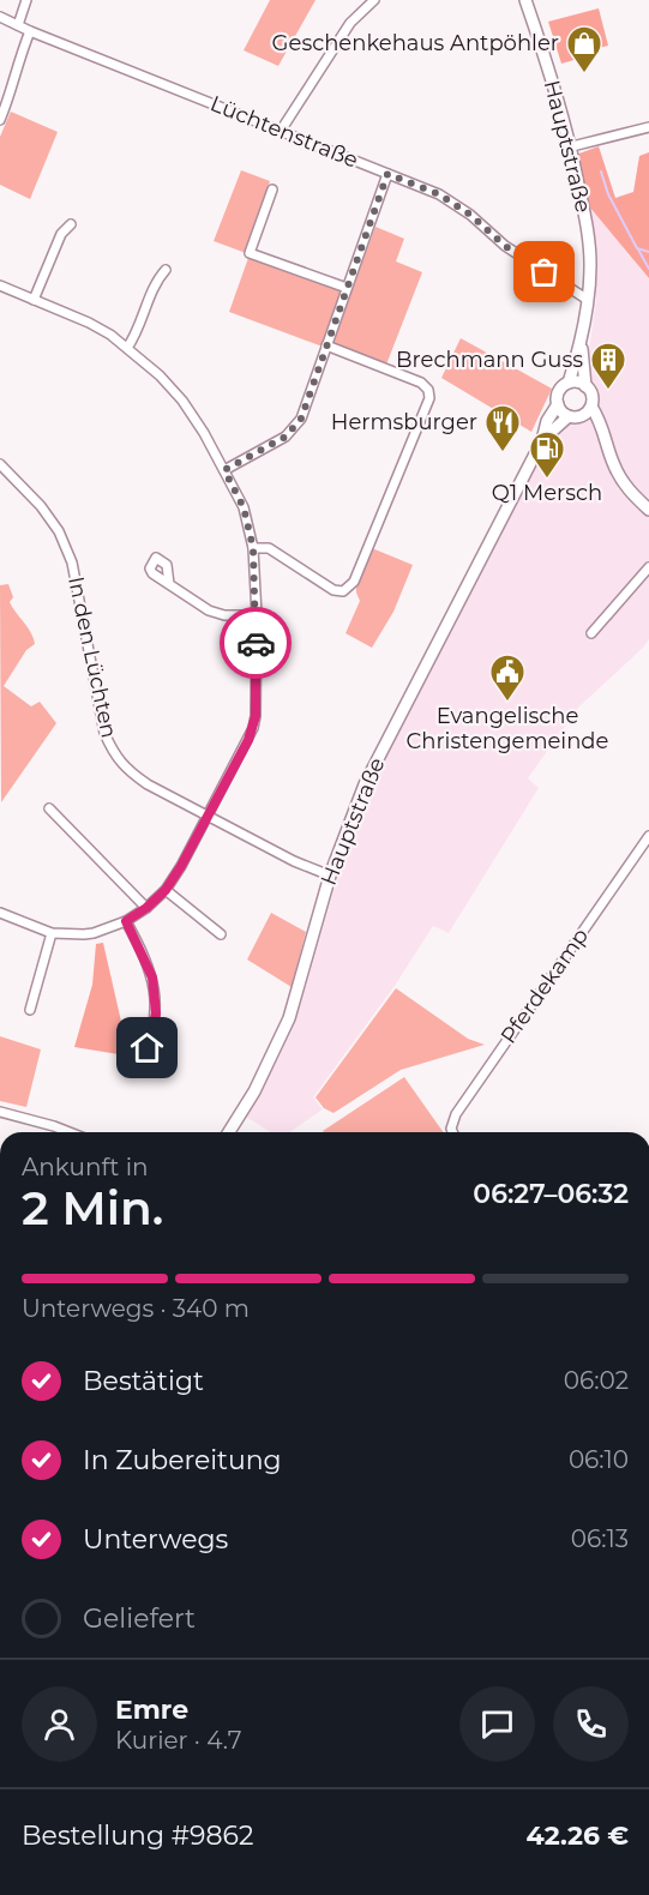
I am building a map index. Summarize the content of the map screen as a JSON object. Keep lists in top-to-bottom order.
{
  "streets": {
    "main road": ["Hauptstraße"],
    "street": ["Lüchtenstraße", "In den Lüchten", "Pferdekamp"]
  },
  "crossings": [
    ["Lüchtenstraße", "Hauptstraße"],
    ["Hauptstraße", "In den Lüchten"]
  ],
  "places": {
    "shop": ["Geschenkehaus Antpöhler"],
    "building": ["Brechmann Guss"],
    "restaurant": ["Hermsburger"],
    "fuel station": ["Q1 Mersch"],
    "public building": ["Evangelische Christengemeinde"]
  },
  "page": {
    "heading": ["2 Min.", "Ankunft in", "06:27–06:32"],
    "panel": [
      "Emre",
      "Kurier · 4.7",
      "Bestellung #9862",
      "42.26 €"
    ],
    "bar": "Unterwegs · 340 m",
    "list": [
      ["Bestätigt", "06:02"],
      ["In Zubereitung", "06:10"],
      ["Unterwegs", "06:13"],
      "Geliefert"
    ]
  }
}
